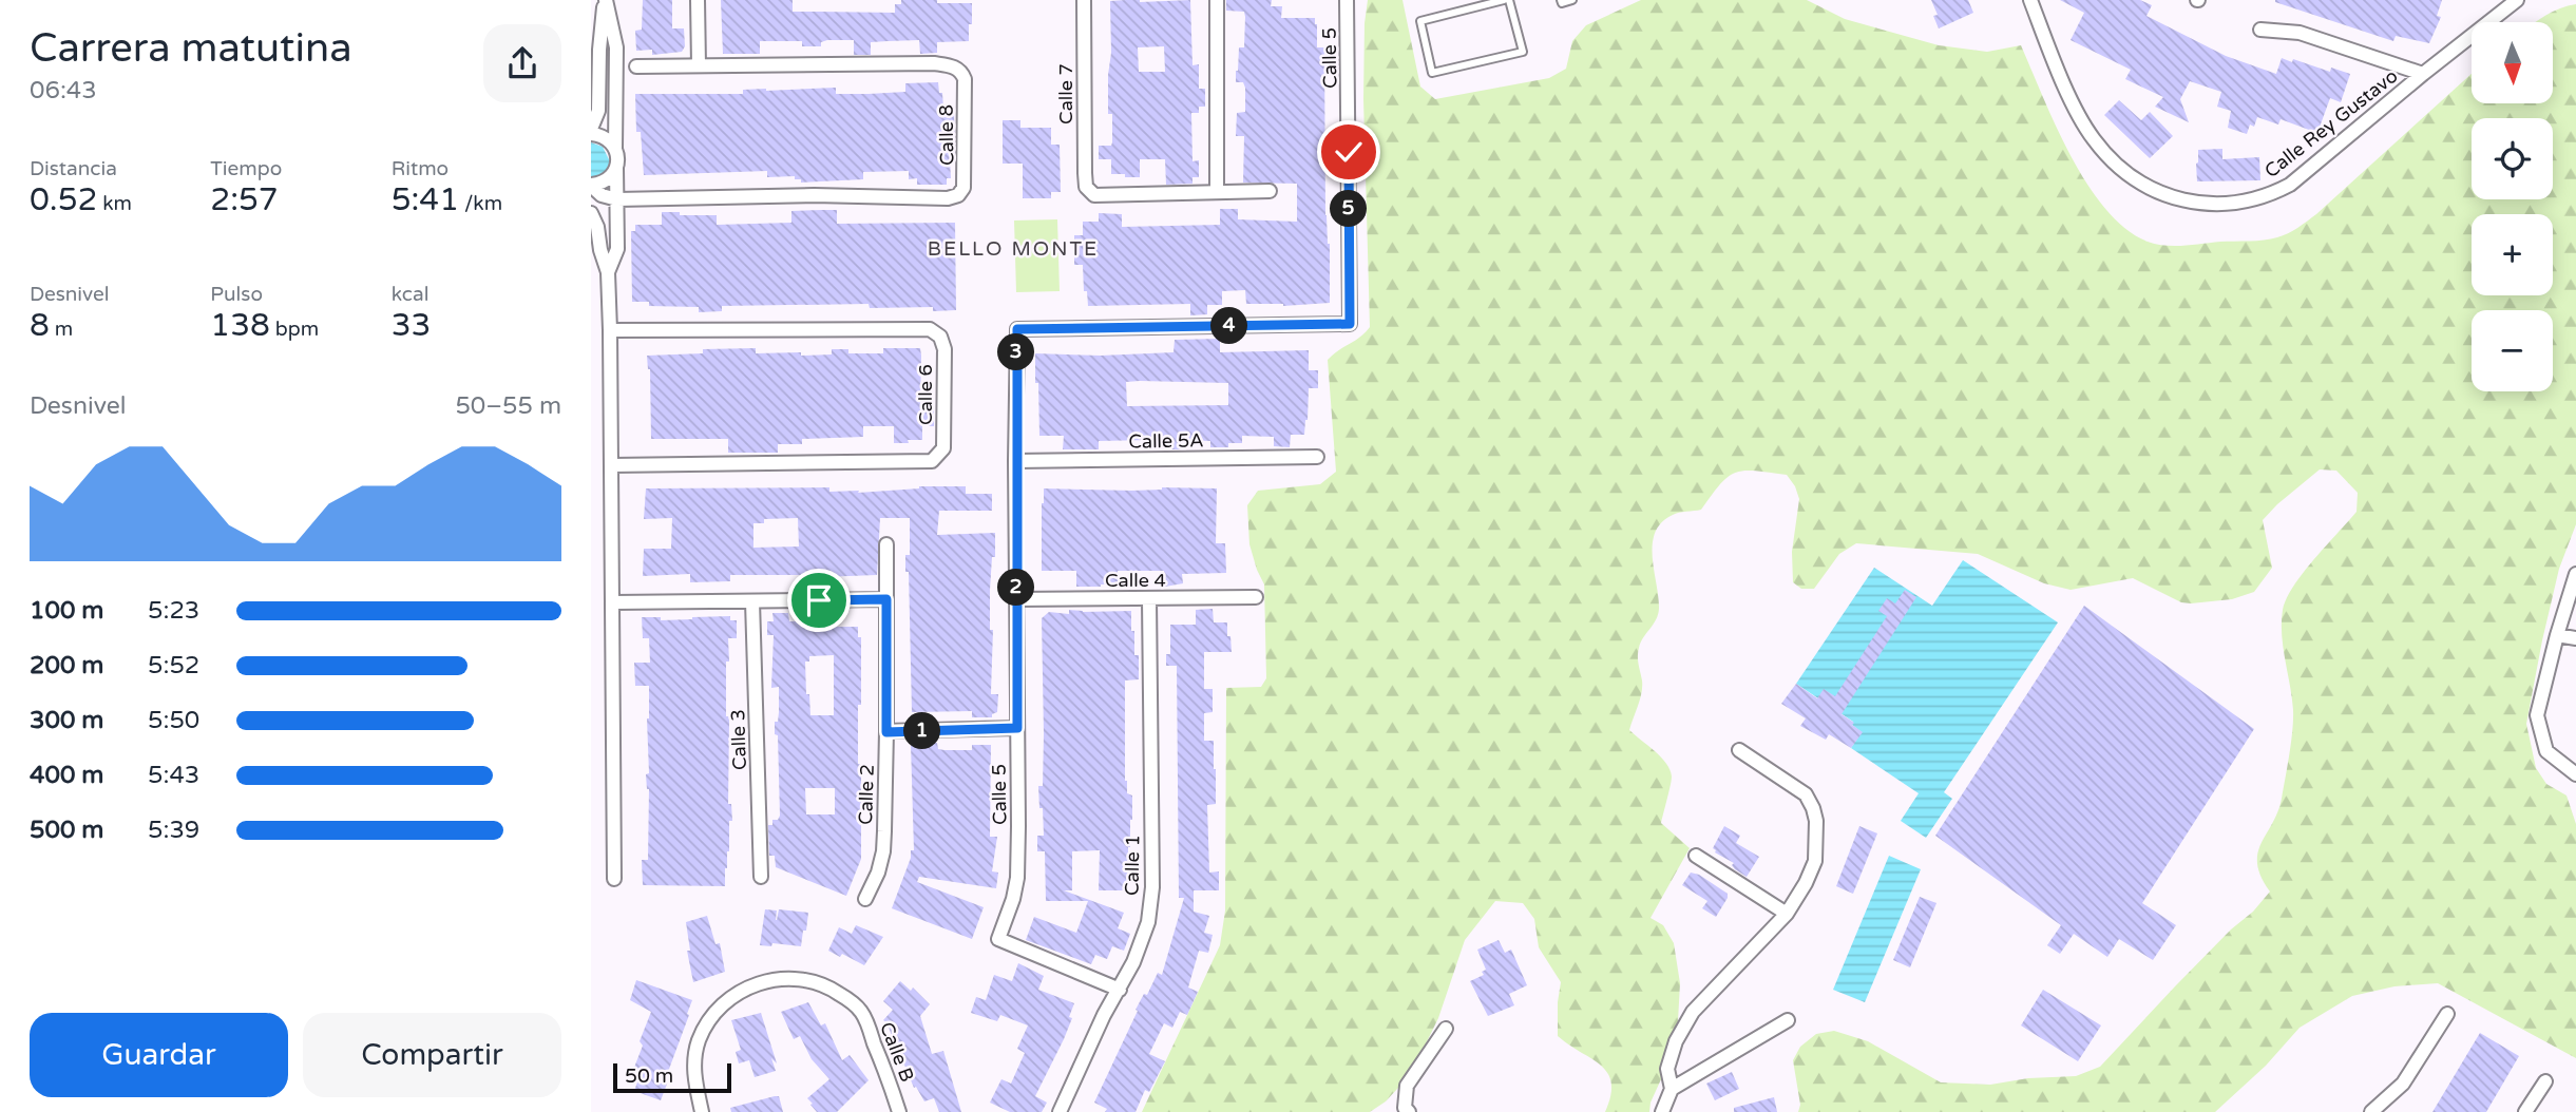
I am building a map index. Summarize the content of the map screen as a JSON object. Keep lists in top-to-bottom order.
{
  "streets": {
    "street": [
      "Calle 5",
      "Calle 7",
      "Calle Rey Gustavo",
      "Calle 8",
      "Calle 6",
      "Calle 5A",
      "Calle 4",
      "Calle 3",
      "Calle 2",
      "Calle 1",
      "Calle B"
    ]
  },
  "crossings": [
    ["Calle 5", "Calle 5A"],
    ["Calle 5", "Calle 4"],
    ["Calle 5", "Calle 1"],
    ["Calle 4", "Calle 1"]
  ],
  "districts": ["BELLO MONTE"],
  "scale_bar": "50 m",
  "north": "bottom",
  "page": {
    "heading": ["Carrera matutina", "06:43"],
    "map_buttons": ["+", "−"],
    "stats": [
      ["Distancia", "0.52 km"],
      ["Tiempo", "2:57"],
      ["Ritmo", "5:41 /km"],
      ["Desnivel", "8 m"],
      ["Pulso", "138 bpm"],
      ["kcal", "33"]
    ],
    "pins": [
      "5",
      "4",
      "3",
      "2",
      "1"
    ],
    "chart": ["Desnivel", "50–55 m"],
    "list": [
      {
        "name": "100 m",
        "note": "5:23"
      },
      {
        "name": "200 m",
        "note": "5:52"
      },
      {
        "name": "300 m",
        "note": "5:50"
      },
      {
        "name": "400 m",
        "note": "5:43"
      },
      {
        "name": "500 m",
        "note": "5:39"
      }
    ],
    "buttons": ["Guardar", "Compartir"],
    "scale": "50 m"
  }
}
